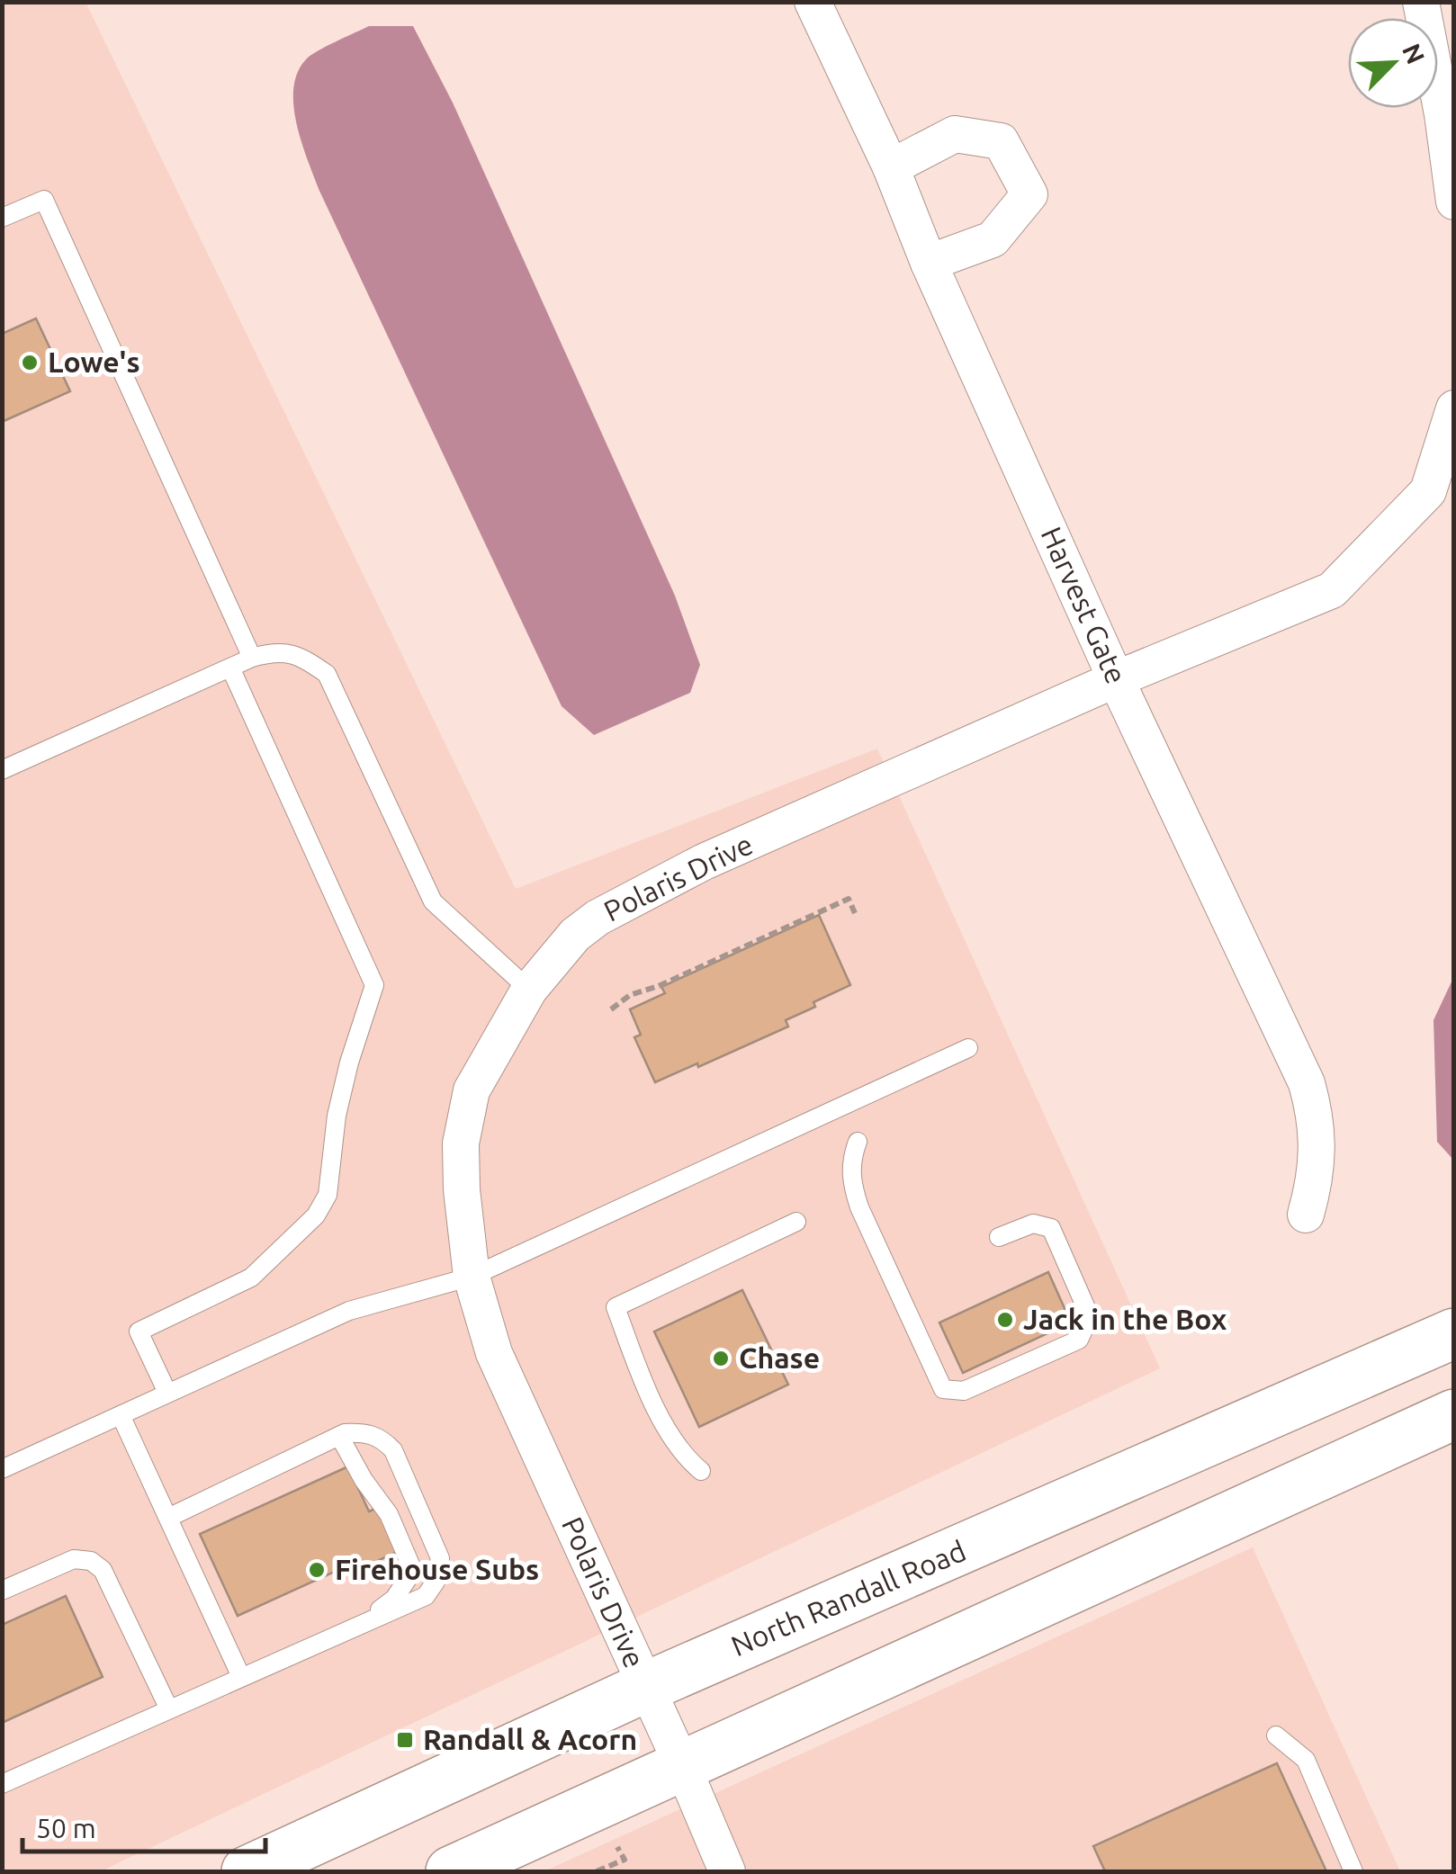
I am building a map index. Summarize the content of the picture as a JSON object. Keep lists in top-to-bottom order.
{
  "streets": {
    "main road": ["North Randall Road"],
    "street": ["Harvest Gate", "Polaris Drive"]
  },
  "crossings": [
    ["Harvest Gate", "Polaris Drive"],
    ["Polaris Drive", "North Randall Road"]
  ],
  "places": {
    "other": [
      "Lowe's",
      "Jack in the Box",
      "Chase",
      "Firehouse Subs"
    ],
    "transit": ["Randall & Acorn"]
  },
  "scale_bar": "50 m",
  "north": "top right"
}
